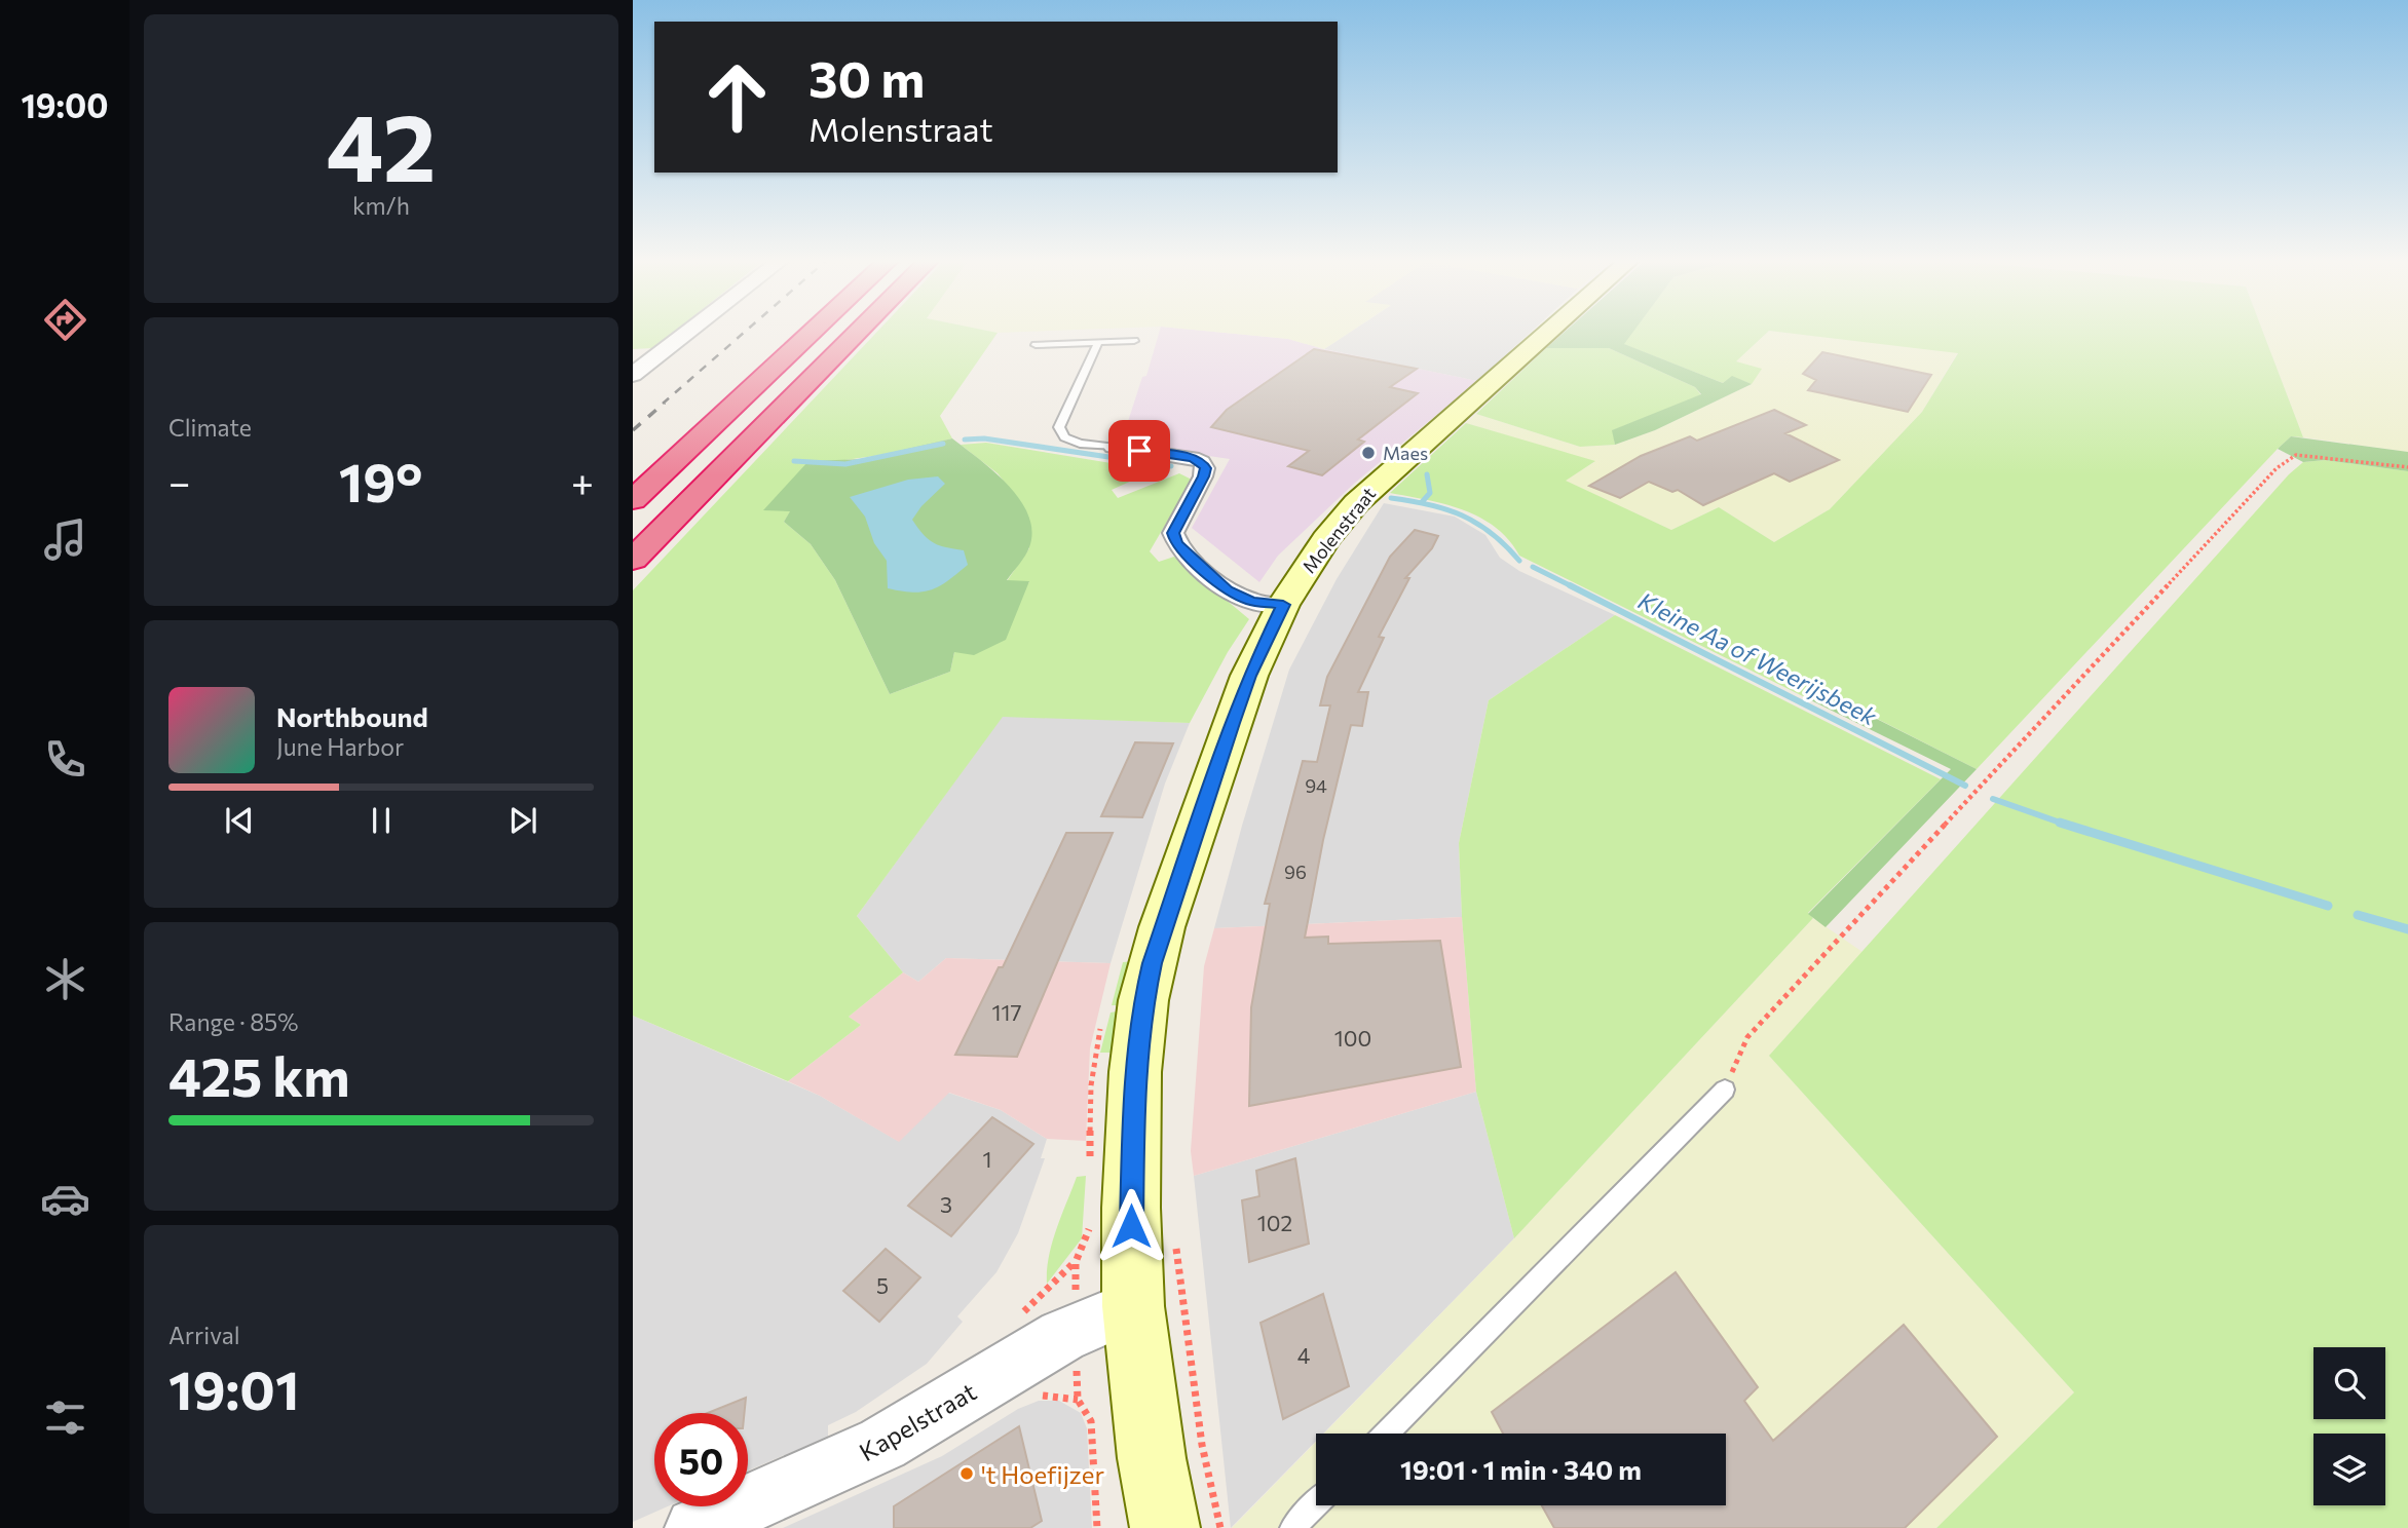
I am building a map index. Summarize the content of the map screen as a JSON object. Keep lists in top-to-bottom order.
{
  "streets": {
    "main road": ["Molenstraat"],
    "street": ["Kapelstraat"]
  },
  "crossings": [
    ["Molenstraat", "Kapelstraat"]
  ],
  "water": ["Kleine Aa of Weerijsbeek"],
  "places": ["Maes", "'t Hoefijzer"],
  "house_numbers": [
    "94",
    "96",
    "117",
    "100",
    "1",
    "3",
    "102",
    "5",
    "4"
  ],
  "page": {
    "tabs": "19:00",
    "tile": [
      ["42", "km/h"],
      "Climate",
      ["Range · 85%", "425 km"],
      ["Arrival", "19:01"]
    ],
    "turn": ["30 m", "Molenstraat"],
    "heat": ["−", "19°", "+"],
    "song": ["Northbound", "June Harbor"],
    "limit": "50",
    "trip": "19:01 · 1 min · 340 m"
  }
}
